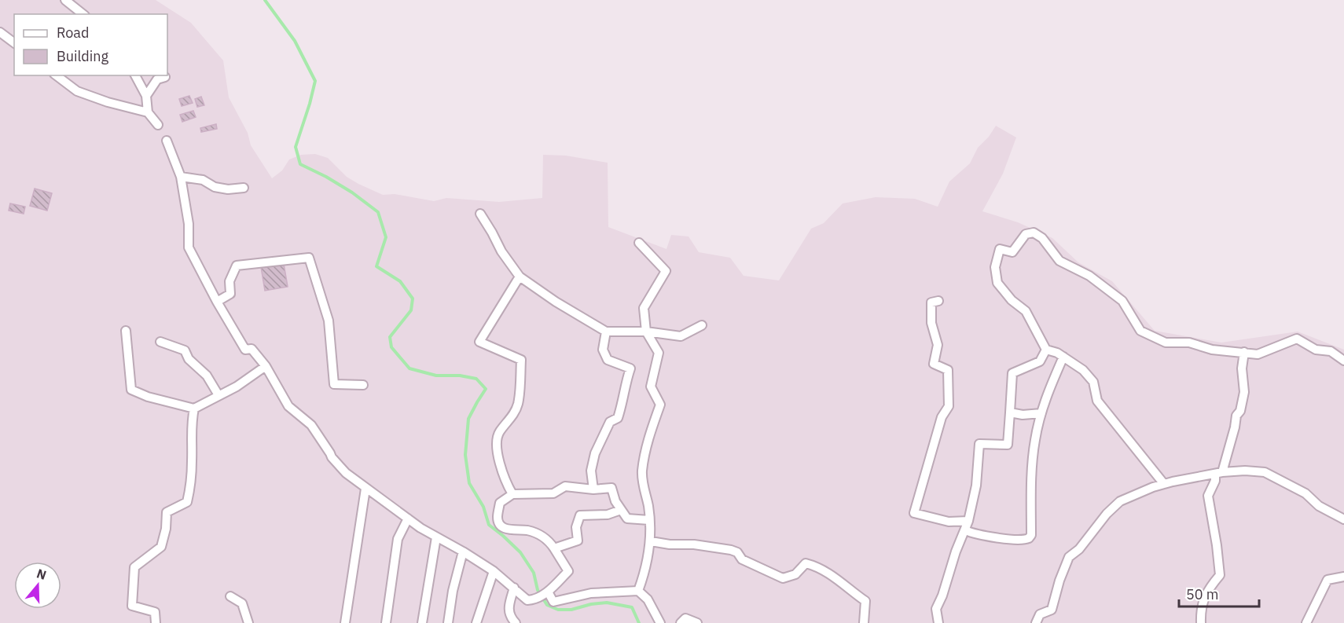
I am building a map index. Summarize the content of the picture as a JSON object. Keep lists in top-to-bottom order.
{
  "legend": ["Road", "Building"],
  "scale_bar": "50 m",
  "north": "top"
}
